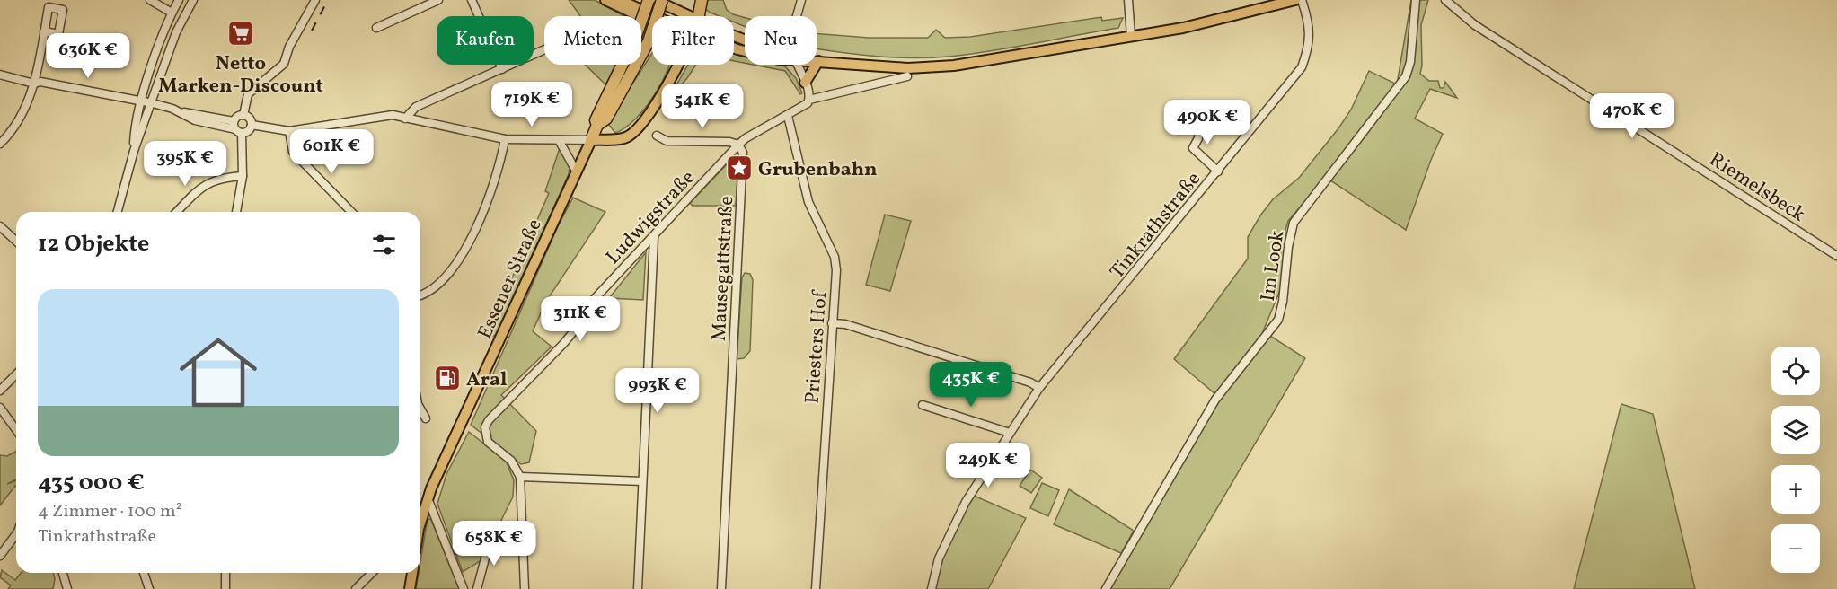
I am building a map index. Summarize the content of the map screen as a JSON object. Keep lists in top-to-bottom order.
{
  "streets": {
    "main road": ["Essener Straße"],
    "street": [
      "Riemelsbeck",
      "Ludwigstraße",
      "Tinkrathstraße",
      "Im Look",
      "Mausegattstraße",
      "Priesters Hof"
    ]
  },
  "crossings": [
    ["Ludwigstraße", "Mausegattstraße"],
    ["Ludwigstraße", "Priesters Hof"]
  ],
  "places": {
    "supermarket": ["Netto Marken-Discount"],
    "place": ["Grubenbahn"],
    "fuel station": ["Aral"]
  },
  "page": {
    "chip": [
      "Kaufen",
      "Mieten",
      "Filter",
      "Neu"
    ],
    "price": [
      "636K €",
      "719K €",
      "541K €",
      "470K €",
      "490K €",
      "601K €",
      "395K €",
      "311K €",
      "435K €",
      "993K €",
      "249K €",
      "658K €"
    ],
    "heading": "12 Objekte",
    "list": [
      {
        "name": "435 000 €",
        "note": "4 Zimmer · 100 m² · Tinkrathstraße"
      }
    ],
    "map_buttons": ["+", "−"]
  }
}
